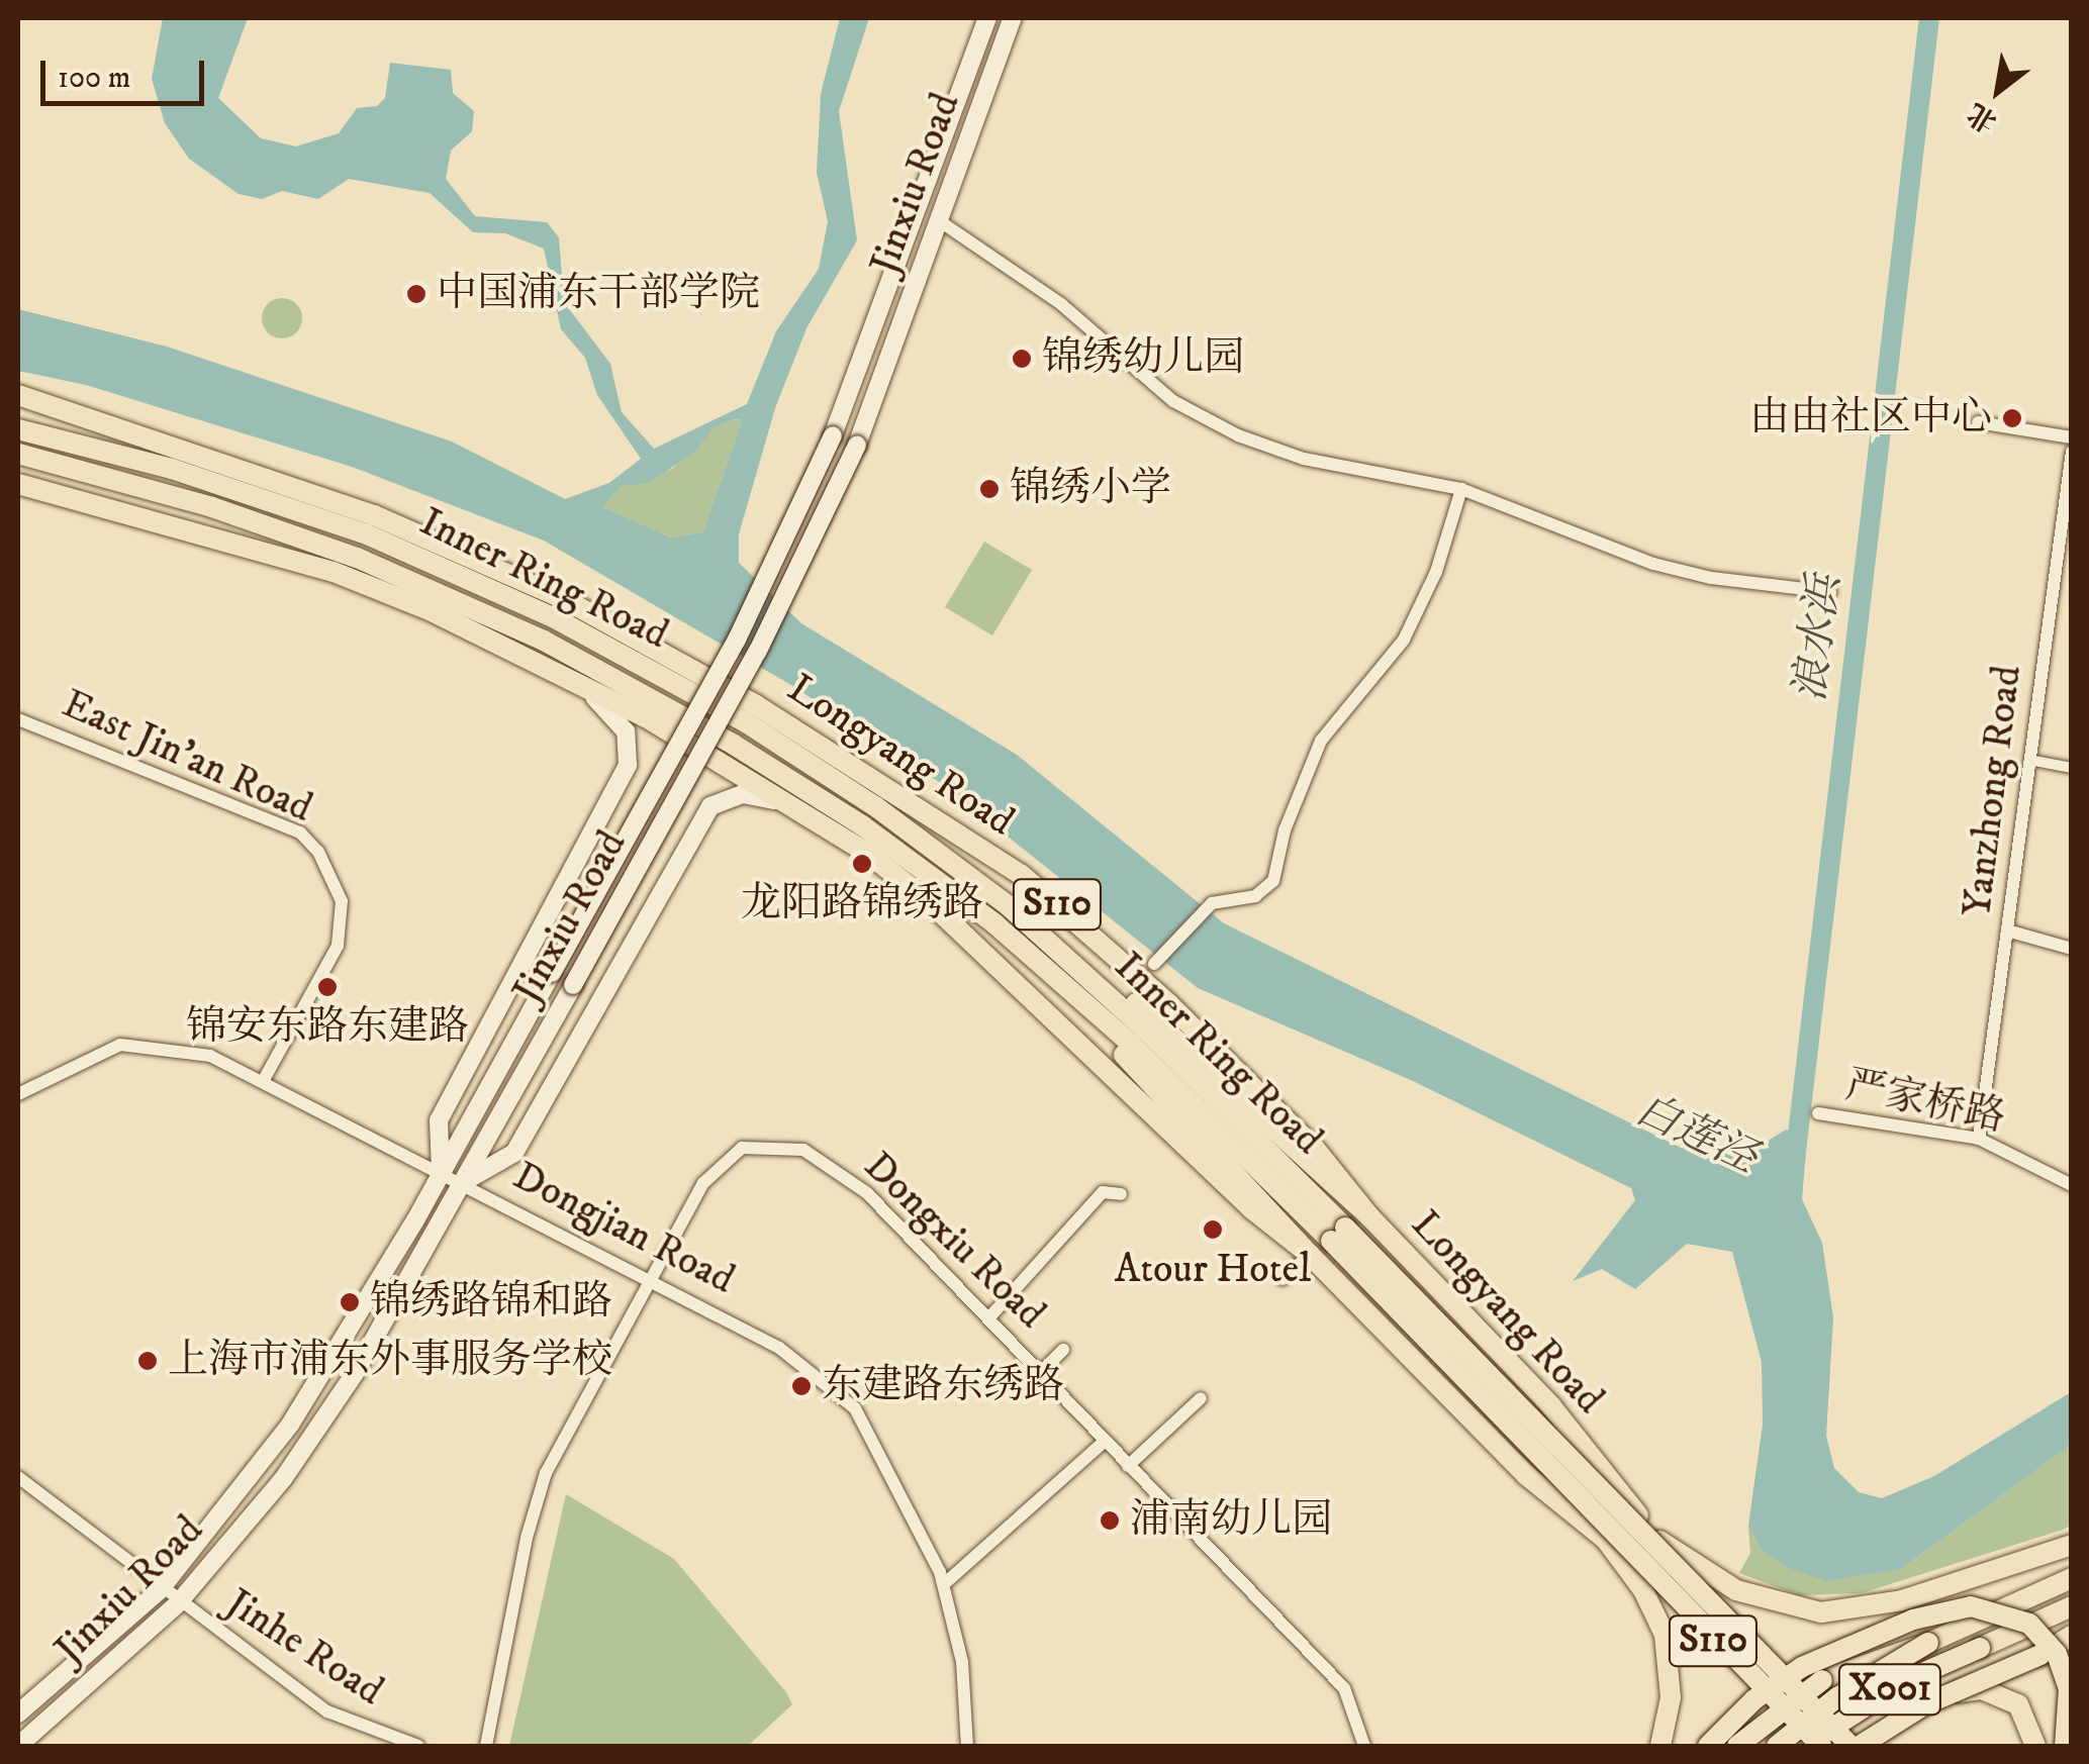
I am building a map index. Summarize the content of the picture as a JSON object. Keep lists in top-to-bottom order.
{
  "streets": {
    "main road": [
      "Jinxiu Road",
      "Inner Ring Road",
      "Longyang Road",
      "S110",
      "X001"
    ],
    "street": [
      "East Jin'an Road",
      "Yanzhong Road",
      "严家桥路",
      "Dongjian Road",
      "Dongxiu Road",
      "Jinhe Road"
    ]
  },
  "crossings": [
    ["Jinxiu Road", "Dongjian Road"],
    ["Jinxiu Road", "Jinhe Road"],
    ["Inner Ring Road", "S110"],
    ["Inner Ring Road", "X001"],
    ["East Jin'an Road", "Dongjian Road"],
    ["Yanzhong Road", "严家桥路"],
    ["S110", "X001"],
    ["Dongjian Road", "Dongxiu Road"]
  ],
  "water": ["浪水浜", "白莲泾"],
  "places": [
    "中国浦东干部学院",
    "锦绣幼儿园",
    "由由社区中心",
    "锦绣小学",
    "龙阳路锦绣路",
    "锦安东路东建路",
    "Atour Hotel",
    "锦绣路锦和路",
    "上海市浦东外事服务学校",
    "东建路东绣路",
    "浦南幼儿园"
  ],
  "scale_bar": "100 m",
  "north": "bottom left"
}
